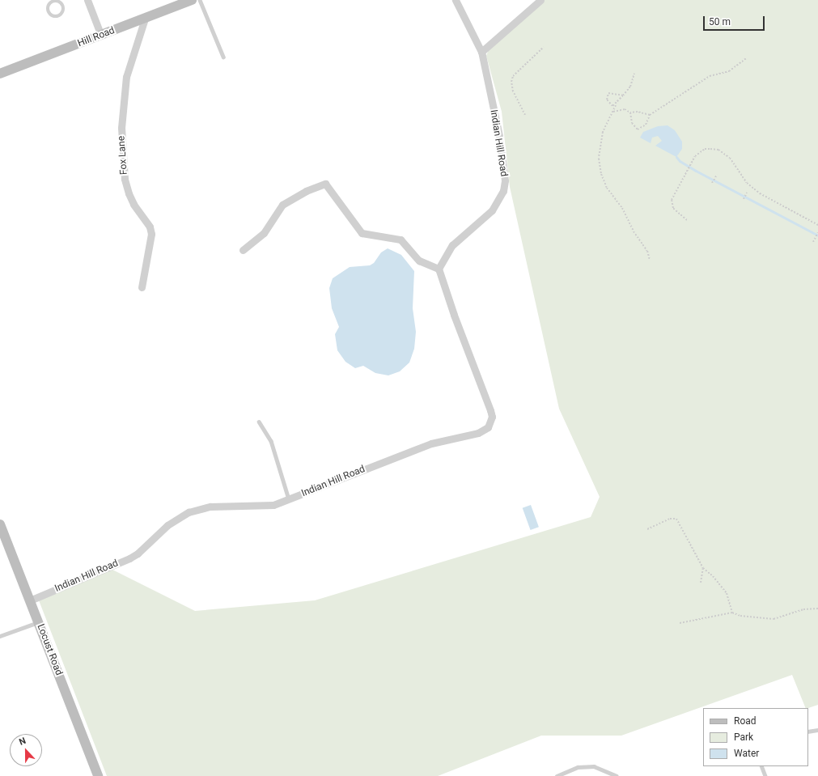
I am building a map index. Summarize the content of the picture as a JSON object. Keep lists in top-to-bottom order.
{
  "streets": {
    "street": [
      "Hill Road",
      "Indian Hill Road",
      "Fox Lane",
      "Locust Road"
    ]
  },
  "crossings": [
    ["Hill Road", "Fox Lane"],
    ["Indian Hill Road", "Locust Road"]
  ],
  "legend": ["Road", "Park", "Water"],
  "scale_bar": "50 m",
  "north": "top"
}
